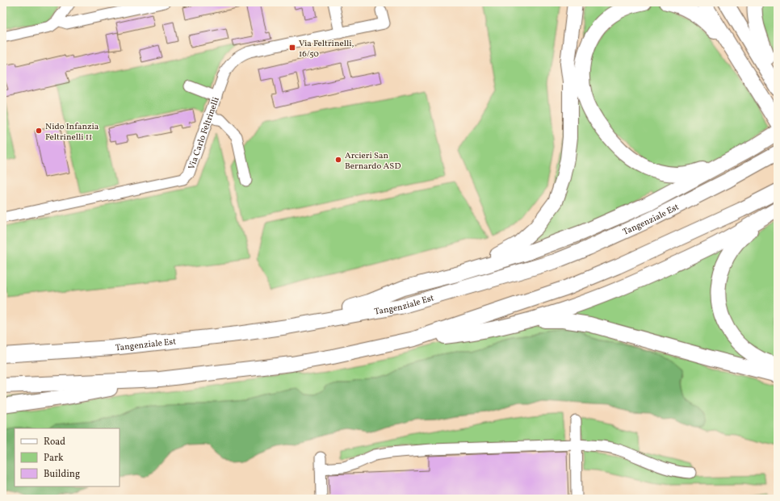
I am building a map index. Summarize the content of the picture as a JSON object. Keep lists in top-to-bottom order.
{
  "streets": {
    "highway": ["Tangenziale Est"],
    "street": ["Via Carlo Feltrinelli"]
  },
  "places": {
    "transit": ["Via Feltrinelli, 16/50"],
    "other": ["Nido Infanzia Feltrinelli 11", "Arcieri San Bernardo ASD"]
  },
  "legend": ["Road", "Park", "Building"]
}
